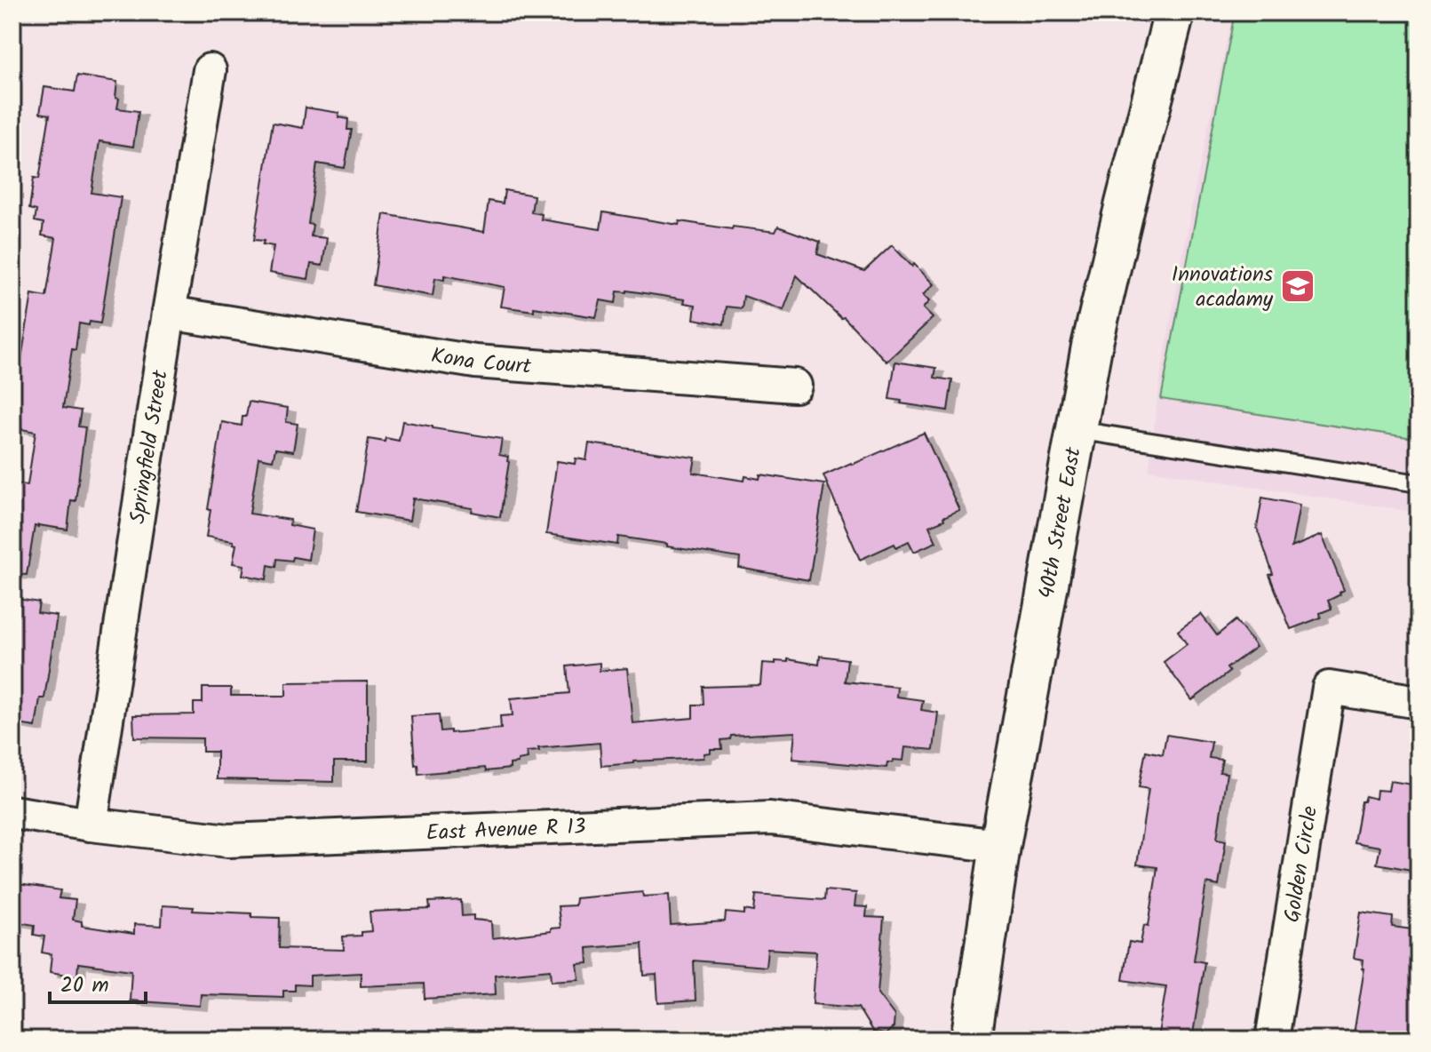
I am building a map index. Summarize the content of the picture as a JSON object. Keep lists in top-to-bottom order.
{
  "streets": {
    "main road": ["40th Street East"],
    "street": [
      "Kona Court",
      "Springfield Street",
      "East Avenue R 13",
      "Golden Circle"
    ]
  },
  "crossings": [
    ["Kona Court", "Springfield Street"],
    ["Springfield Street", "East Avenue R 13"],
    ["40th Street East", "East Avenue R 13"]
  ],
  "places": {
    "school or university": ["Innovations acadamy"]
  },
  "scale_bar": "20 m"
}
